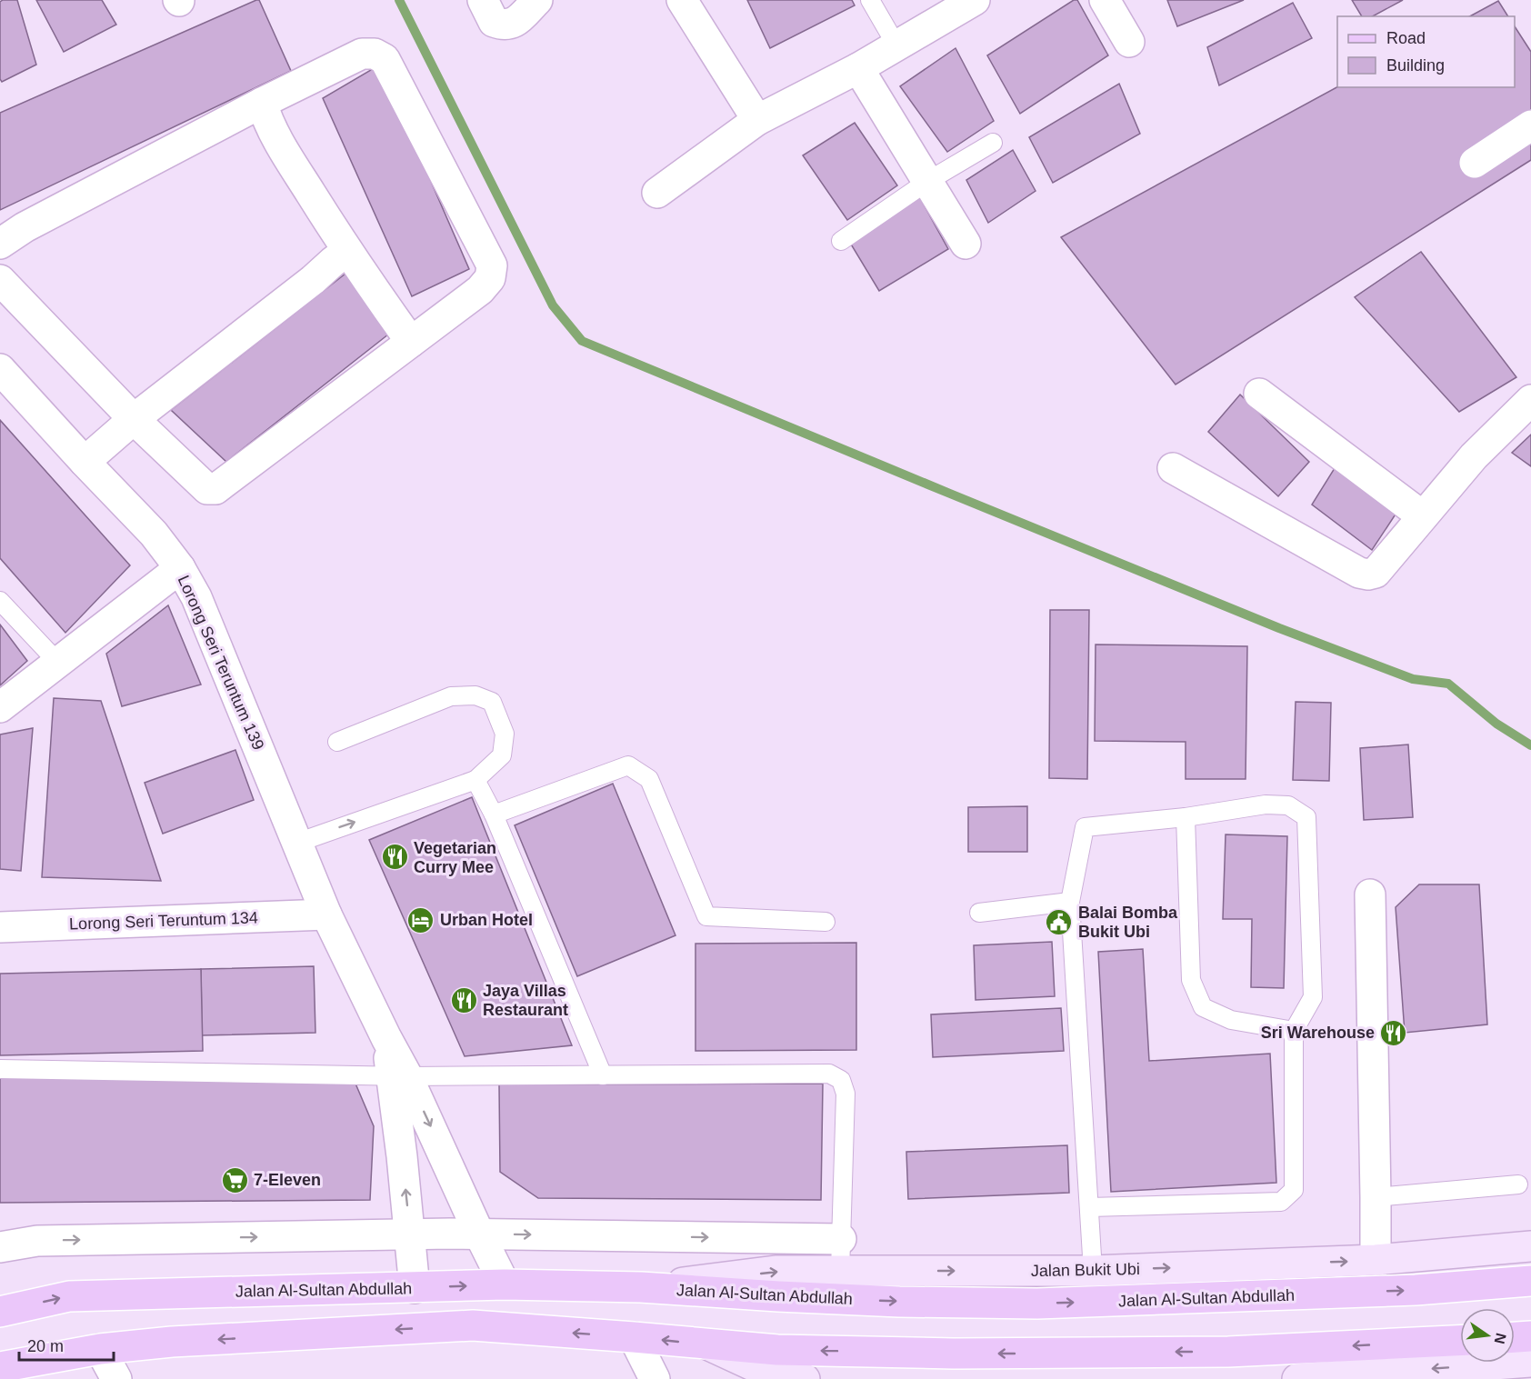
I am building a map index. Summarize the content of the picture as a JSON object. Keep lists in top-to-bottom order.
{
  "streets": {
    "main road": ["Jalan Al-Sultan Abdullah"],
    "street": ["Lorong Seri Teruntum 139", "Lorong Seri Teruntum 134", "Jalan Bukit Ubi"]
  },
  "crossings": [
    ["Lorong Seri Teruntum 139", "Lorong Seri Teruntum 134"],
    ["Lorong Seri Teruntum 139", "Jalan Al-Sultan Abdullah"],
    ["Jalan Bukit Ubi", "Jalan Al-Sultan Abdullah"]
  ],
  "places": {
    "restaurant": ["Vegetarian Curry Mee", "Jaya Villas Restaurant", "Sri Warehouse"],
    "hotel": ["Urban Hotel"],
    "public building": ["Balai Bomba Bukit Ubi"],
    "supermarket": ["7-Eleven"]
  },
  "legend": ["Road", "Building"],
  "scale_bar": "20 m",
  "north": "right"
}
